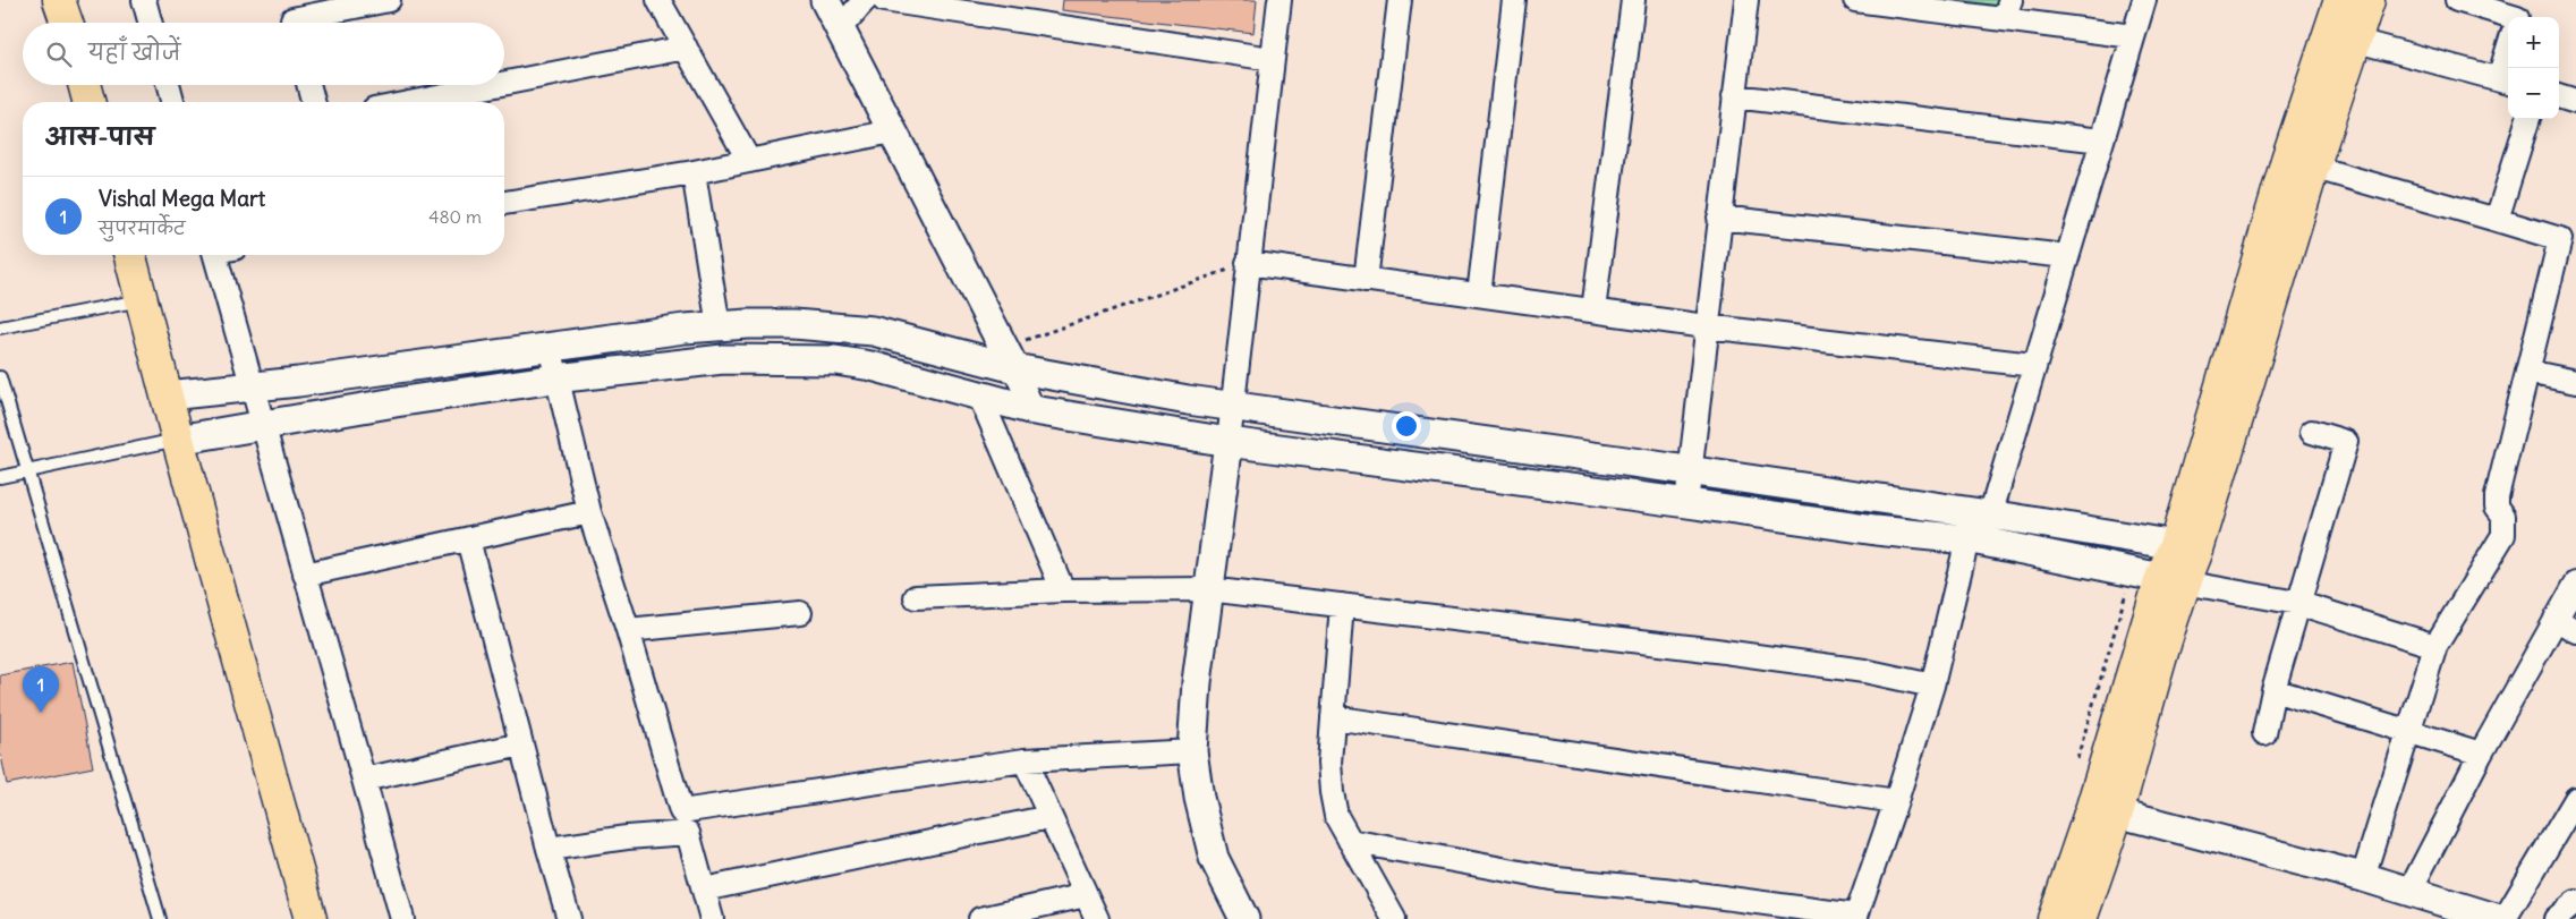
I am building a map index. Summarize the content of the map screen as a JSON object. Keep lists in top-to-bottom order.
{
  "page": {
    "map_buttons": ["+", "−"],
    "search": "यहाँ खोजें",
    "heading": "आस-पास",
    "list": [
      {
        "mark": "1",
        "name": "Vishal Mega Mart",
        "note": "सुपरमार्केट",
        "value": "480 m"
      }
    ],
    "pins": "1"
  }
}
